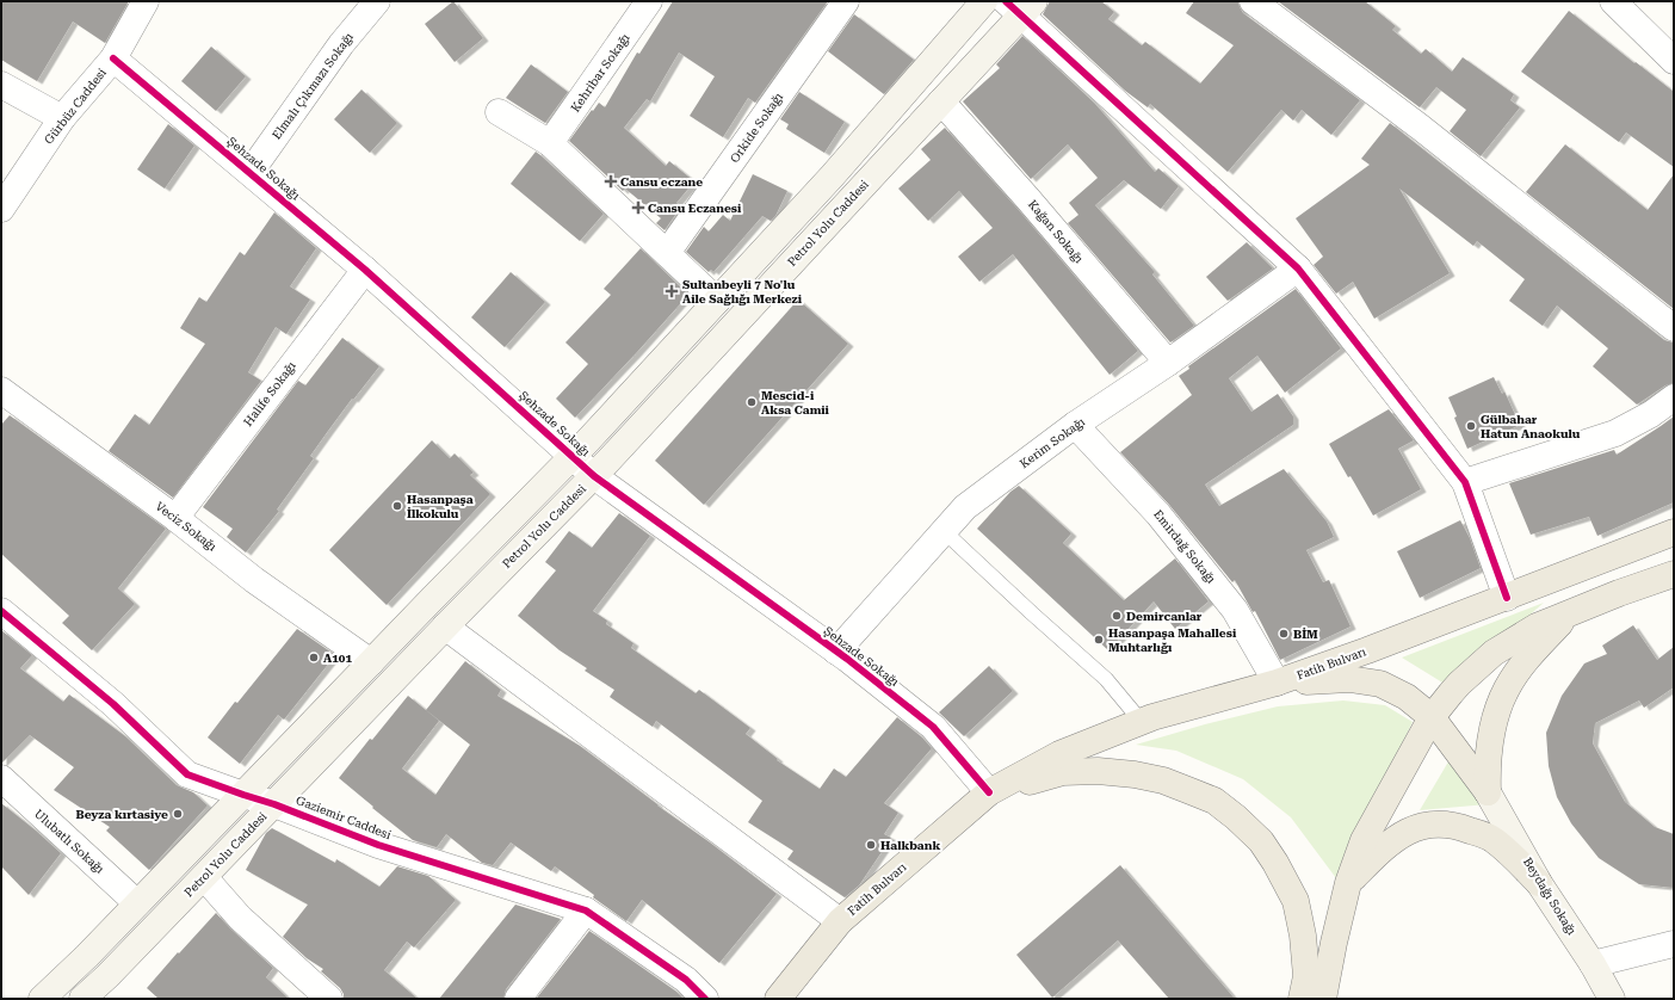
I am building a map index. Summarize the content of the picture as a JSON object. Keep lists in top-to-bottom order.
{
  "streets": {
    "main road": ["Petrol Yolu Caddesi", "Fatih Bulvarı", "Beydağı Sokağı"],
    "street": [
      "Kehribar Sokağı",
      "Elmalı Çıkmazı Sokağı",
      "Gürbüz Caddesi",
      "Orkide Sokağı",
      "Şehzade Sokağı",
      "Kağan Sokağı",
      "Halife Sokağı",
      "Kerim Sokağı",
      "Veciz Sokağı",
      "Emirdağ Sokağı",
      "Gaziemir Caddesi",
      "Ulubatlı Sokağı"
    ]
  },
  "crossings": [
    ["Elmalı Çıkmazı Sokağı", "Şehzade Sokağı"],
    ["Gürbüz Caddesi", "Şehzade Sokağı"],
    ["Şehzade Sokağı", "Petrol Yolu Caddesi"],
    ["Şehzade Sokağı", "Halife Sokağı"],
    ["Şehzade Sokağı", "Kerim Sokağı"],
    ["Şehzade Sokağı", "Fatih Bulvarı"],
    ["Petrol Yolu Caddesi", "Kağan Sokağı"],
    ["Petrol Yolu Caddesi", "Gaziemir Caddesi"],
    ["Kağan Sokağı", "Kerim Sokağı"],
    ["Halife Sokağı", "Veciz Sokağı"],
    ["Kerim Sokağı", "Emirdağ Sokağı"],
    ["Emirdağ Sokağı", "Fatih Bulvarı"]
  ],
  "places": {
    "health": ["Cansu eczane", "Cansu Eczanesi", "Sultanbeyli 7 No'lu Aile Sağlığı Merkezi"],
    "other": [
      "Mescid-i Aksa Camii",
      "Gülbahar Hatun Anaokulu",
      "Hasanpaşa İlkokulu",
      "Demircanlar",
      "BİM",
      "Hasanpaşa Mahallesi Muhtarlığı",
      "A101",
      "Beyza kırtasiye",
      "Halkbank"
    ]
  }
}
